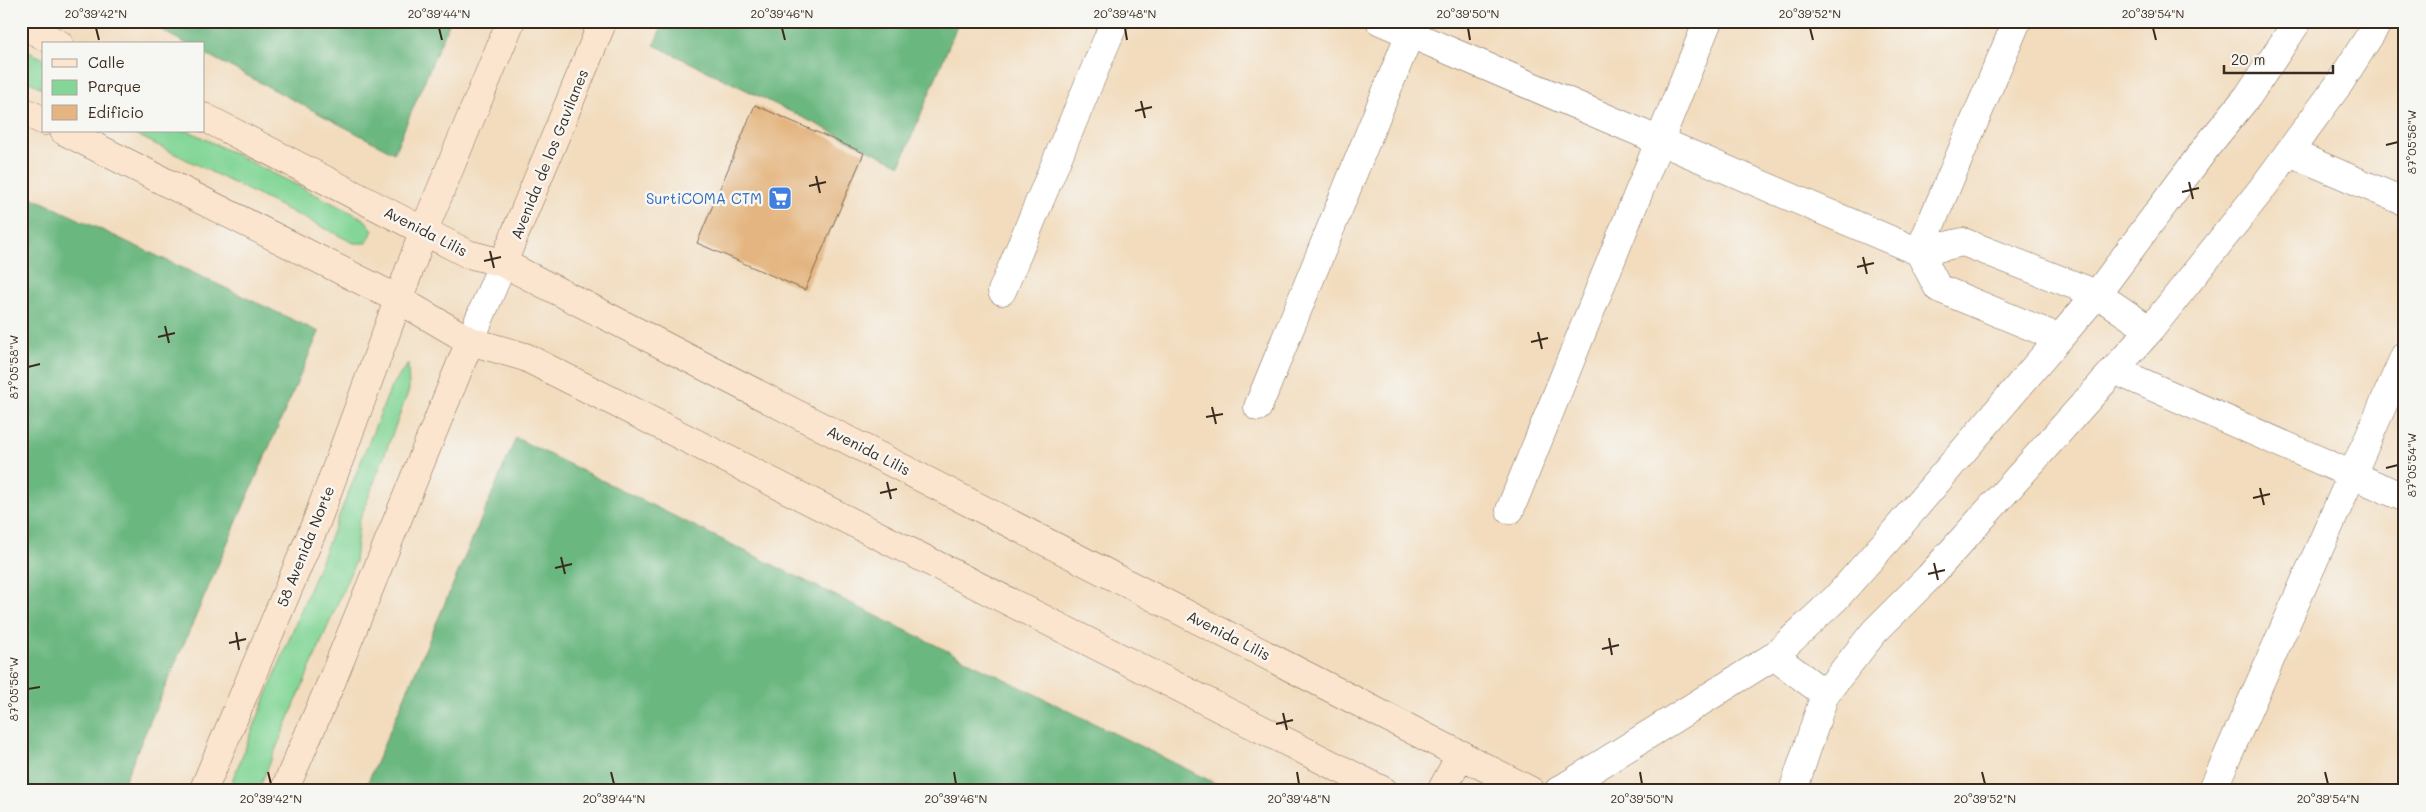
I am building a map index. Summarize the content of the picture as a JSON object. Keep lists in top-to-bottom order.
{
  "streets": {
    "main road": ["Avenida de los Gavilanes", "Avenida Lilis", "58 Avenida Norte"]
  },
  "crossings": [
    ["Avenida de los Gavilanes", "Avenida Lilis"]
  ],
  "places": {
    "supermarket": ["SurtiCOMA CTM"]
  },
  "legend": ["Calle", "Parque", "Edificio"],
  "scale_bar": "20 m",
  "coordinates": [
    "20°39'42\"N",
    "20°39'44\"N",
    "20°39'46\"N",
    "20°39'48\"N",
    "20°39'50\"N",
    "20°39'52\"N",
    "20°39'54\"N",
    "87°05'56\"W",
    "87°05'58\"W",
    "87°05'54\"W"
  ]
}
